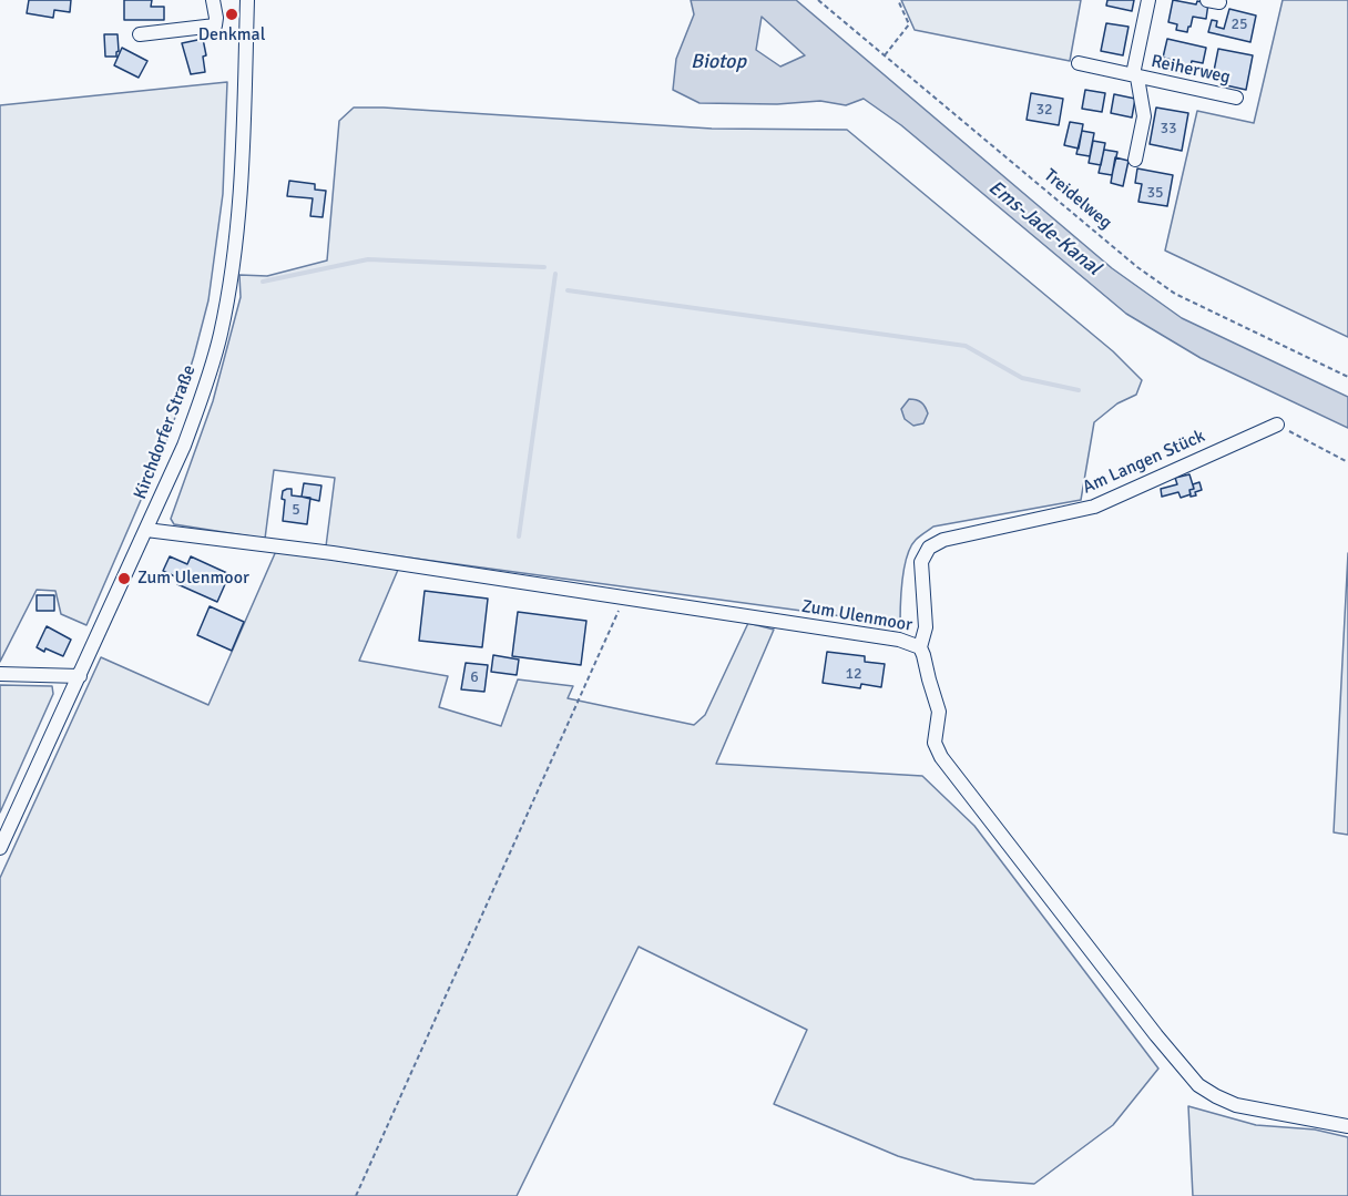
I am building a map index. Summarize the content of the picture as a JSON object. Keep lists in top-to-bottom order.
{
  "streets": {
    "street": [
      "Reiherweg",
      "Kirchdorfer Straße",
      "Am Langen Stück",
      "Zum Ulenmoor"
    ],
    "path": ["Treidelweg"]
  },
  "crossings": [
    ["Kirchdorfer Straße", "Zum Ulenmoor"],
    ["Am Langen Stück", "Zum Ulenmoor"]
  ],
  "water": ["Biotop", "Ems-Jade-Kanal"],
  "places": ["Denkmal", "Zum Ulenmoor"],
  "house_numbers": [
    "25",
    "32",
    "33",
    "35",
    "5",
    "12",
    "6"
  ]
}
